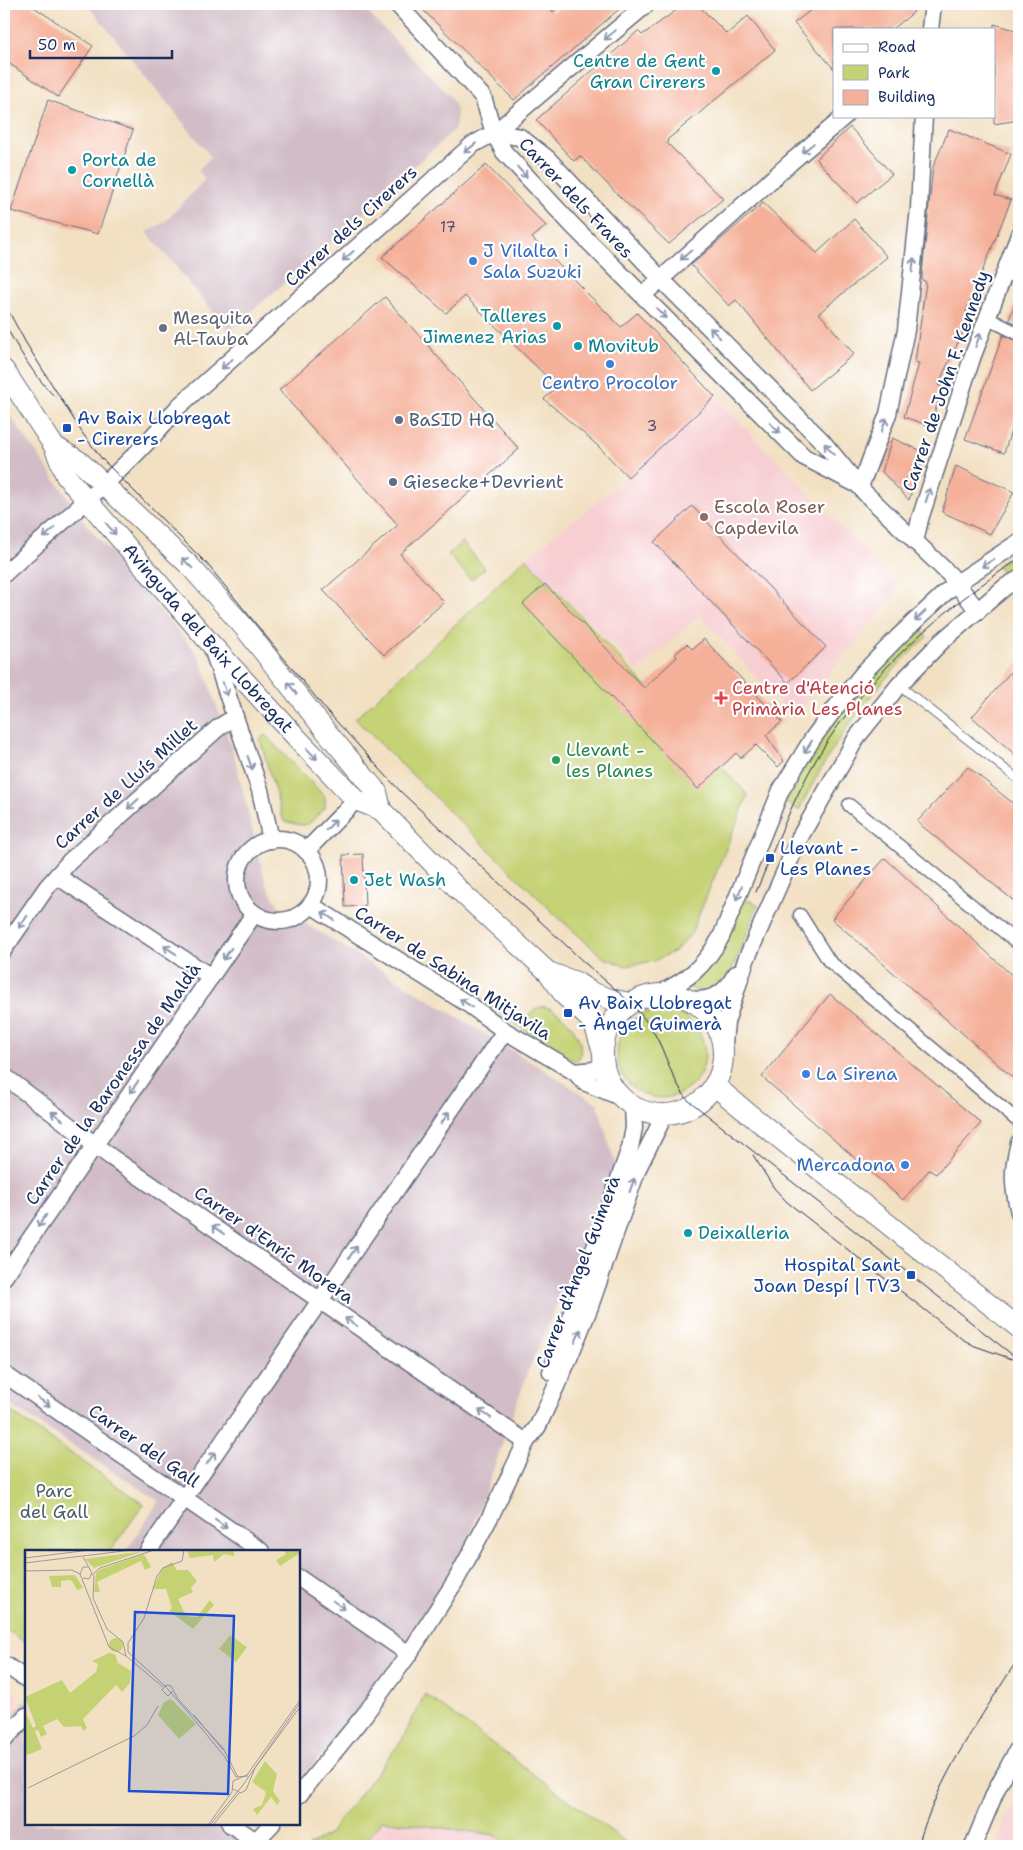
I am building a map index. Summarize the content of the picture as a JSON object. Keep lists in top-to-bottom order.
{
  "streets": {
    "street": [
      "Carrer dels Frares",
      "Carrer dels Cirerers",
      "Carrer de John F. Kennedy",
      "Avinguda del Baix Llobregat",
      "Carrer de Lluís Millet",
      "Carrer de Sabina Mitjavila",
      "Carrer de la Baronessa de Maldà",
      "Carrer d'Enric Morera",
      "Carrer d'Àngel Guimerà",
      "Carrer del Gall"
    ]
  },
  "crossings": [
    ["Carrer dels Frares", "Carrer dels Cirerers"],
    ["Carrer dels Frares", "Carrer de John F. Kennedy"],
    ["Carrer dels Cirerers", "Avinguda del Baix Llobregat"],
    ["Avinguda del Baix Llobregat", "Carrer de Sabina Mitjavila"],
    ["Avinguda del Baix Llobregat", "Carrer d'Àngel Guimerà"],
    ["Carrer de Sabina Mitjavila", "Carrer de la Baronessa de Maldà"],
    ["Carrer de Sabina Mitjavila", "Carrer d'Àngel Guimerà"],
    ["Carrer de la Baronessa de Maldà", "Carrer d'Enric Morera"],
    ["Carrer d'Enric Morera", "Carrer d'Àngel Guimerà"]
  ],
  "one_way": [
    "Carrer dels Cirerers",
    "Carrer de Lluís Millet",
    "Carrer de Sabina Mitjavila",
    "Carrer de la Baronessa de Maldà",
    "Carrer d'Enric Morera",
    "Carrer del Gall"
  ],
  "parks": ["Parc del Gall"],
  "places": {
    "other": [
      "Centre de Gent Gran Cirerers",
      "Porta de Cornellà",
      "J Vilalta i Sala Suzuki",
      "Talleres Jimenez Arias",
      "Mesquita Al-Tauba",
      "Movitub",
      "Centro Procolor",
      "BaSID HQ",
      "Giesecke+Devrient",
      "Escola Roser Capdevila",
      "Llevant - les Planes",
      "Jet Wash",
      "La Sirena",
      "Mercadona",
      "Deixalleria"
    ],
    "transit": [
      "Av Baix Llobregat - Cirerers",
      "Llevant - Les Planes",
      "Av Baix Llobregat - Àngel Guimerà",
      "Hospital Sant Joan Despí | TV3"
    ],
    "health": ["Centre d'Atenció Primària Les Planes"]
  },
  "house_numbers": ["17", "3"],
  "legend": ["Road", "Park", "Building"],
  "scale_bar": "50 m"
}
